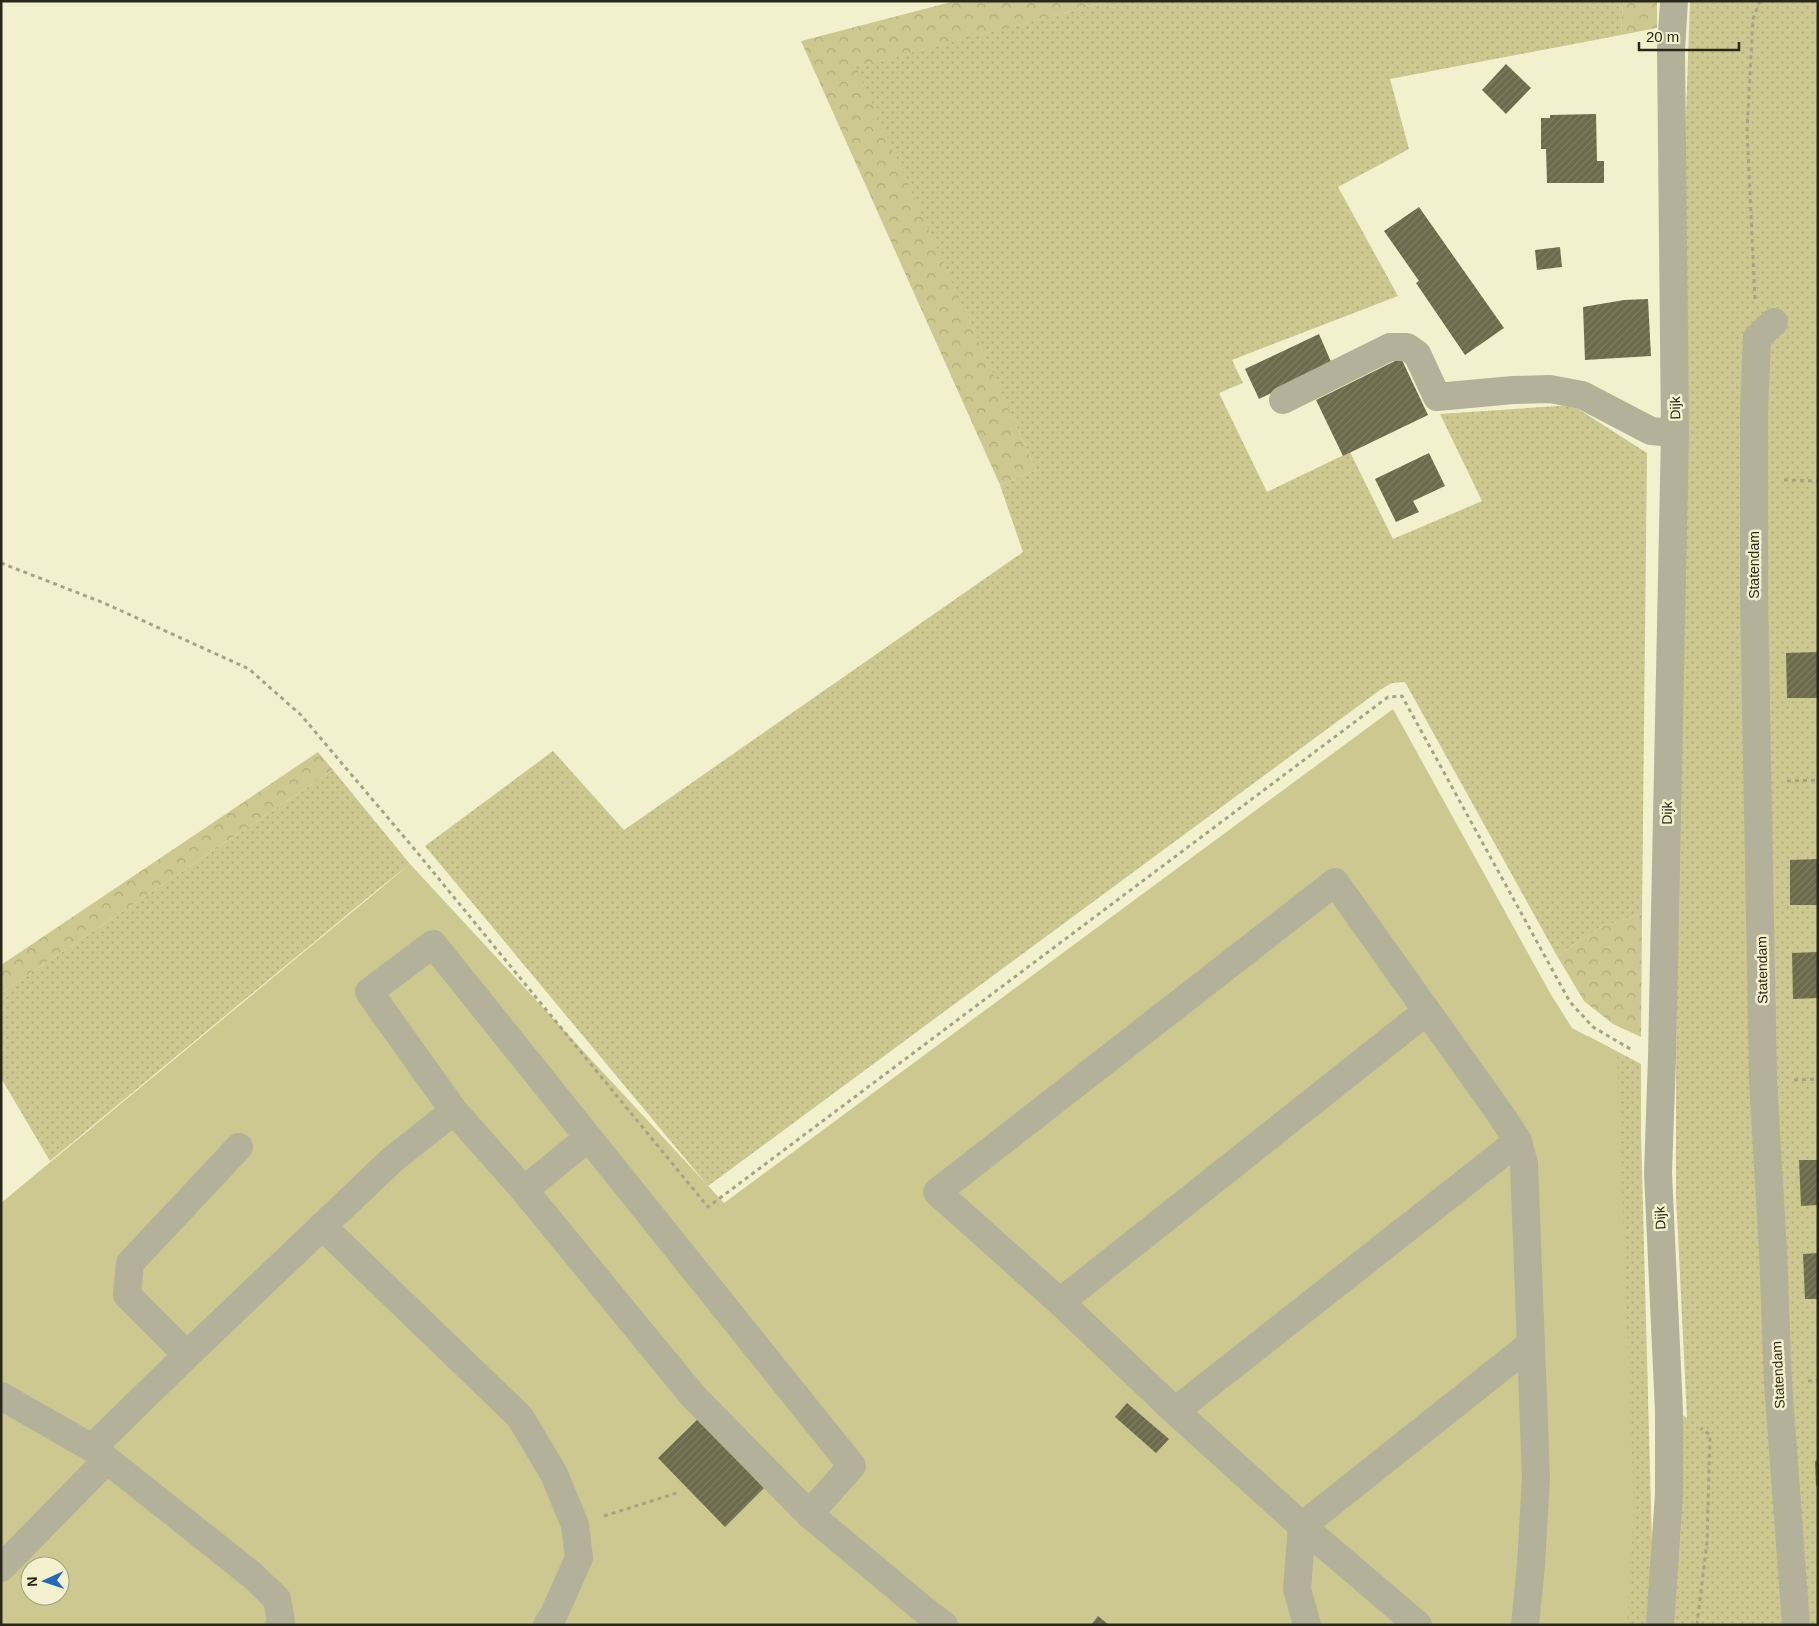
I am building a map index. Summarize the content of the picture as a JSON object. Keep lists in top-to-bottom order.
{
  "streets": {
    "street": ["Dijk", "Statendam"]
  },
  "scale_bar": "20 m",
  "north": "left"
}
